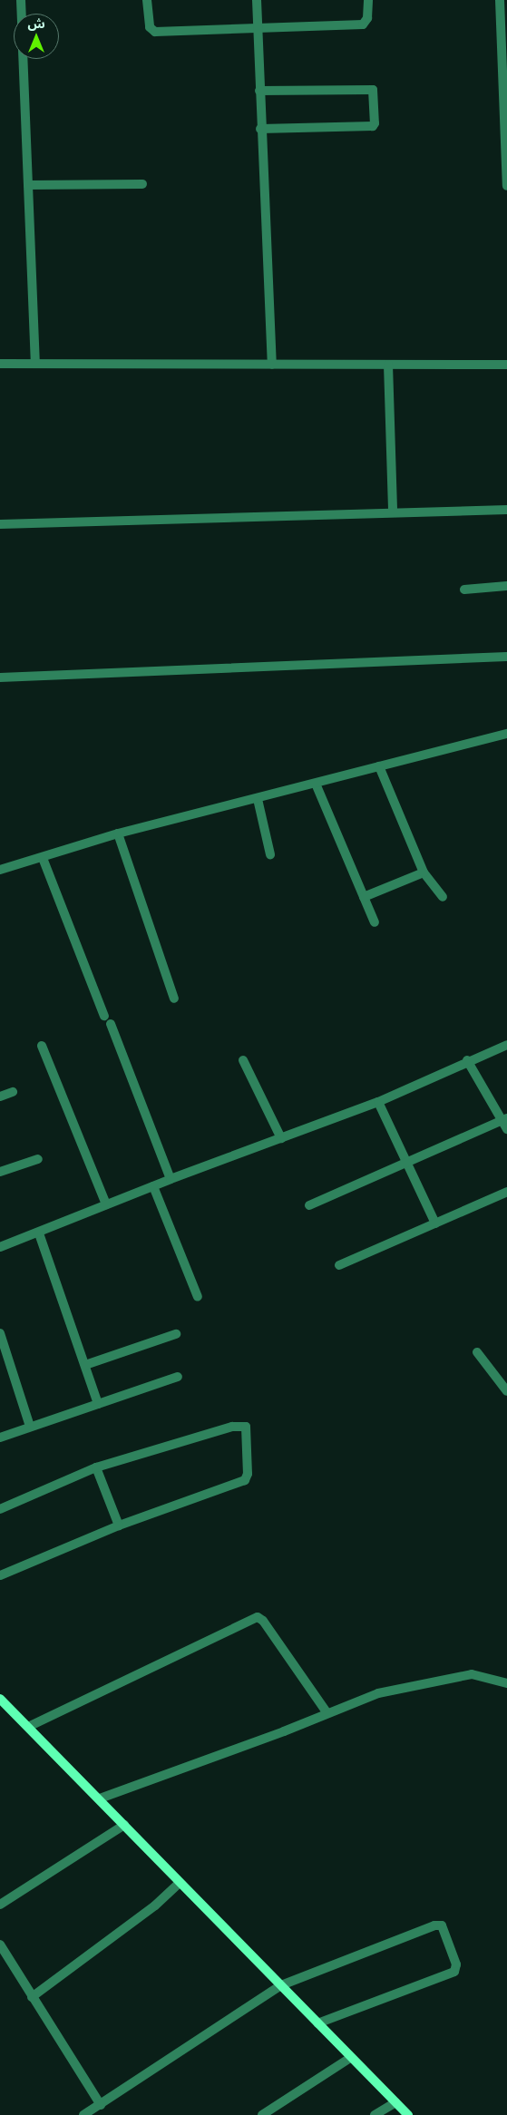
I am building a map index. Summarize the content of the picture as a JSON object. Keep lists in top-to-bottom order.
{
  "north": "top"
}
